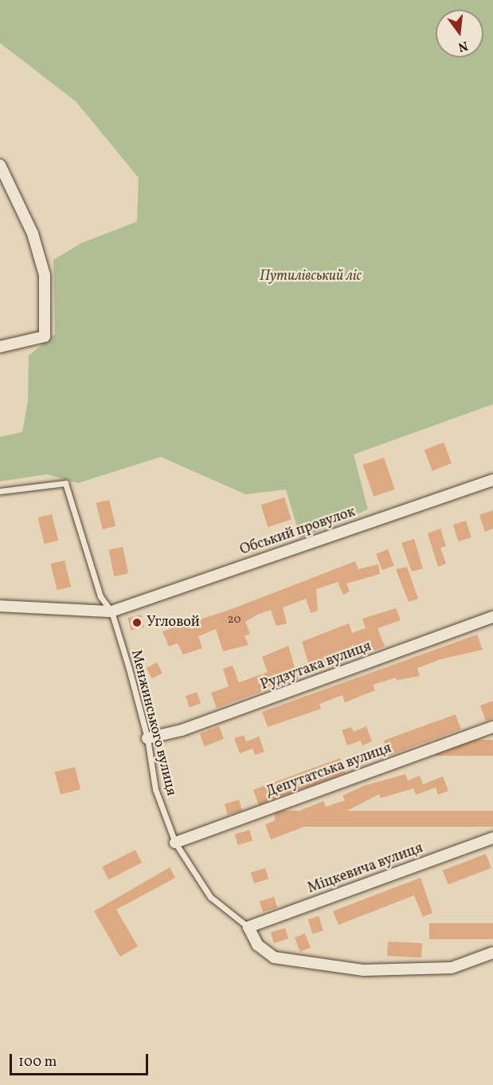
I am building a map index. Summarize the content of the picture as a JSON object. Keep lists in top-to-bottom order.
{
  "streets": {
    "street": [
      "Обський провулок",
      "Рудзутака вулиця",
      "Депутатська вулиця",
      "Міцкевича вулиця"
    ],
    "lane": ["Менжинського вулиця"]
  },
  "crossings": [
    ["Обський провулок", "Менжинського вулиця"],
    ["Рудзутака вулиця", "Менжинського вулиця"],
    ["Менжинського вулиця", "Депутатська вулиця"],
    ["Менжинського вулиця", "Міцкевича вулиця"]
  ],
  "parks": ["Путилівський ліс"],
  "places": ["Угловой"],
  "house_numbers": ["20"],
  "scale_bar": "100 m",
  "north": "bottom"
}
